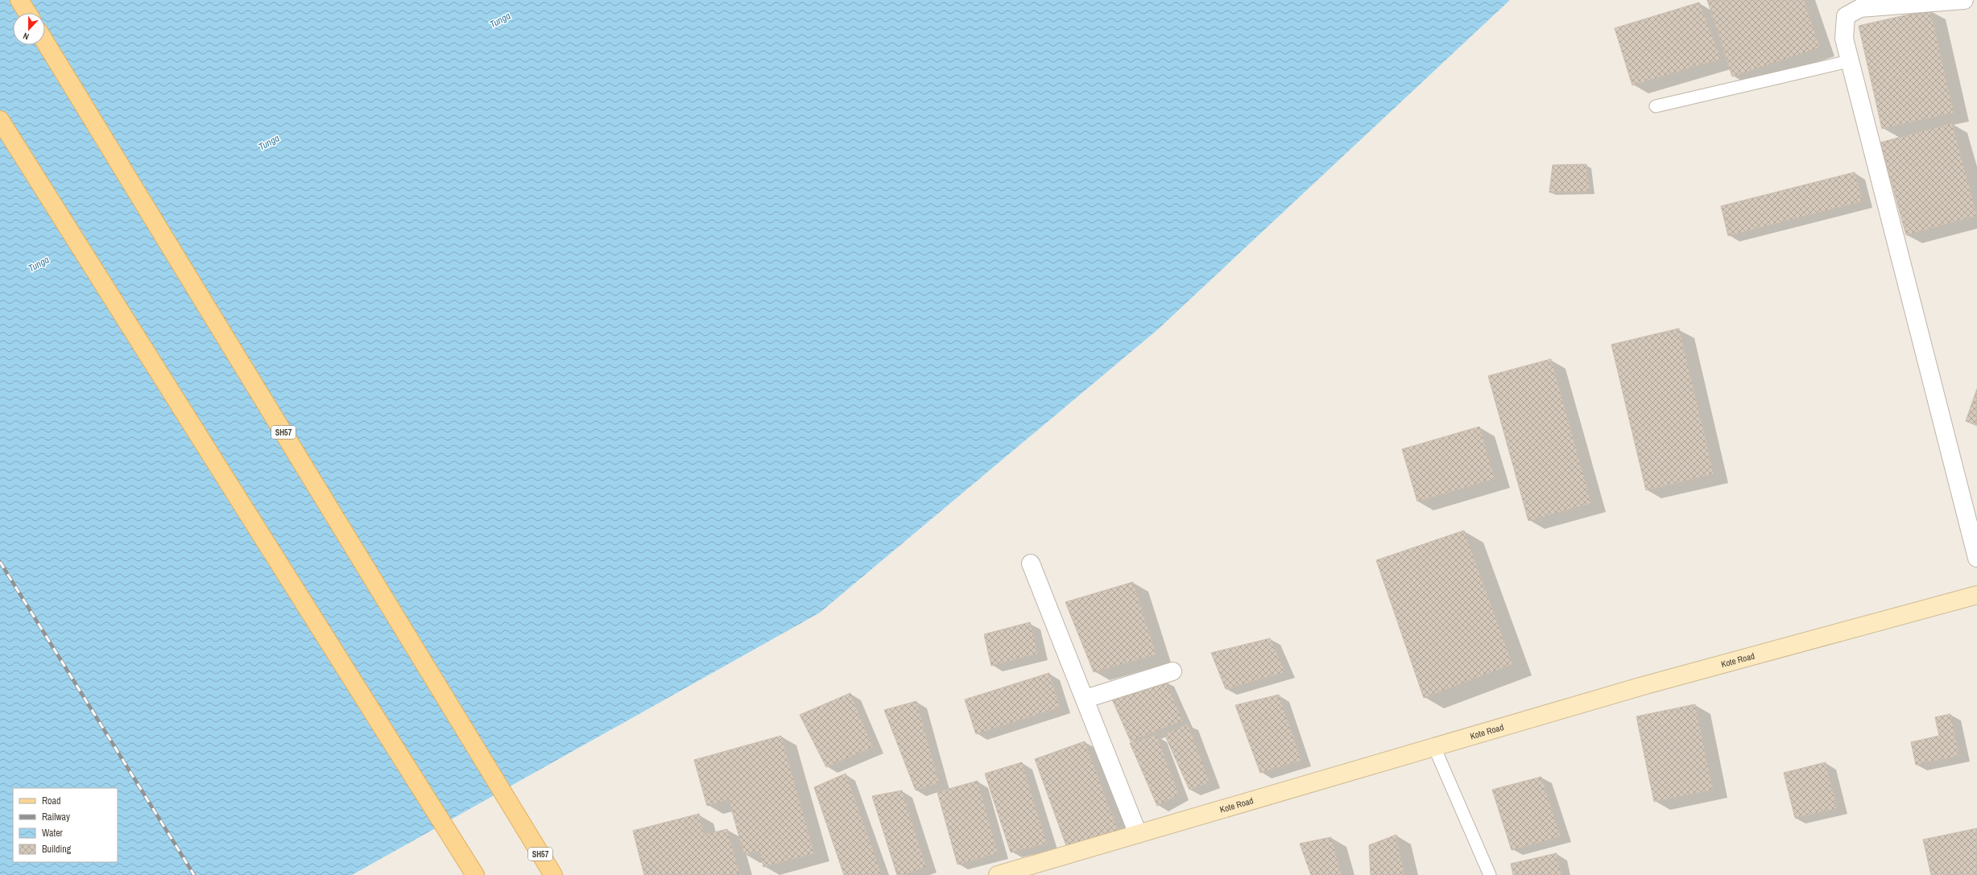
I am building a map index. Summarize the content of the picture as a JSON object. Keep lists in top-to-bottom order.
{
  "streets": {
    "main road": ["SH57"],
    "street": ["Kote Road"]
  },
  "water": ["Tunga"],
  "legend": [
    "Road",
    "Railway",
    "Water",
    "Building"
  ],
  "north": "bottom"
}
